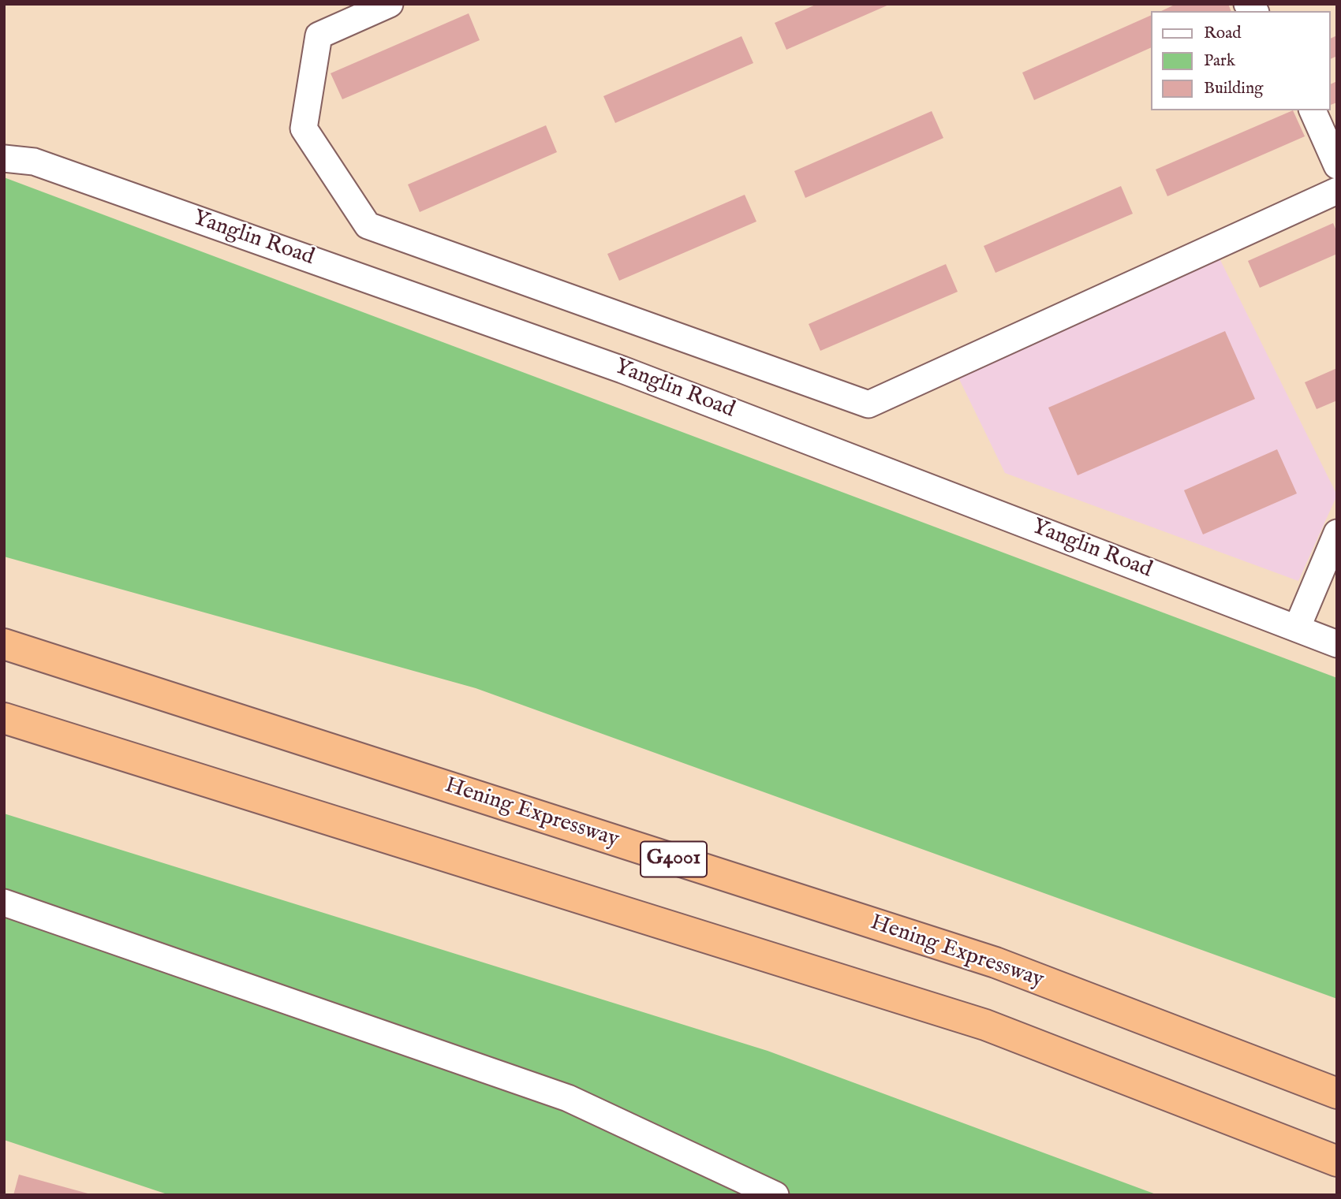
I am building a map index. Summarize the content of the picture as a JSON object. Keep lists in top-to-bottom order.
{
  "streets": {
    "highway": ["Hening Expressway", "G4001"],
    "street": ["Yanglin Road"]
  },
  "legend": ["Road", "Park", "Building"]
}
